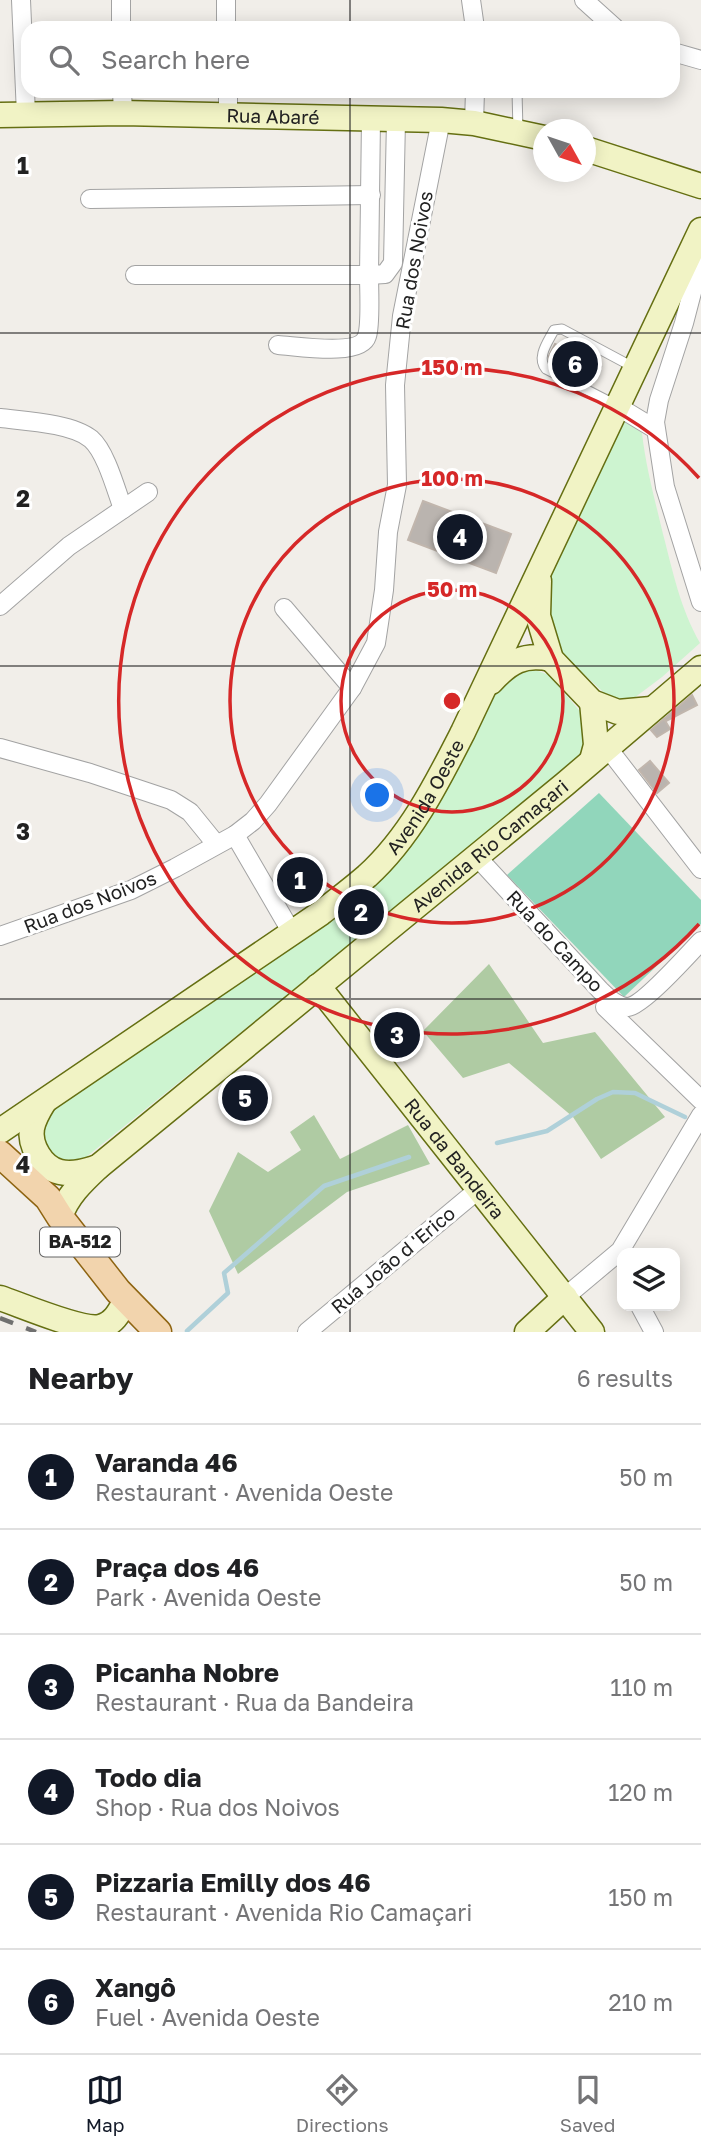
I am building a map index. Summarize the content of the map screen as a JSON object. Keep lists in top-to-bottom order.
{
  "streets": {
    "main road": ["BA-512"],
    "street": [
      "Rua Abaré",
      "Rua dos Noivos",
      "Avenida Oeste",
      "Avenida Rio Camaçari",
      "Rua do Campo",
      "Rua da Bandeira",
      "Rua João d 'Erico"
    ]
  },
  "crossings": [
    ["Rua Abaré", "Rua dos Noivos"],
    ["Avenida Rio Camaçari", "Rua do Campo"],
    ["Avenida Rio Camaçari", "Rua da Bandeira"],
    ["Avenida Rio Camaçari", "BA-512"],
    ["Rua da Bandeira", "Rua João d 'Erico"]
  ],
  "north": "bottom right",
  "page": {
    "search": "Search here",
    "pins": [
      "6",
      "4",
      "1",
      "2",
      "3",
      "5"
    ],
    "heading": ["Nearby", "6 results"],
    "list": [
      {
        "mark": "1",
        "name": "Varanda 46",
        "note": "Restaurant · Avenida Oeste",
        "value": "50 m"
      },
      {
        "mark": "2",
        "name": "Praça dos 46",
        "note": "Park · Avenida Oeste",
        "value": "50 m"
      },
      {
        "mark": "3",
        "name": "Picanha Nobre",
        "note": "Restaurant · Rua da Bandeira",
        "value": "110 m"
      },
      {
        "mark": "4",
        "name": "Todo dia",
        "note": "Shop · Rua dos Noivos",
        "value": "120 m"
      },
      {
        "mark": "5",
        "name": "Pizzaria Emilly dos 46",
        "note": "Restaurant · Avenida Rio Camaçari",
        "value": "150 m"
      },
      {
        "mark": "6",
        "name": "Xangô",
        "note": "Fuel · Avenida Oeste",
        "value": "210 m"
      }
    ],
    "nav": ["Map", "Directions", "Saved"]
  },
  "grid": {
    "rows": [
      "1",
      "2",
      "3",
      "4"
    ]
  },
  "rings": ["150 m", "100 m", "50 m"]
}
